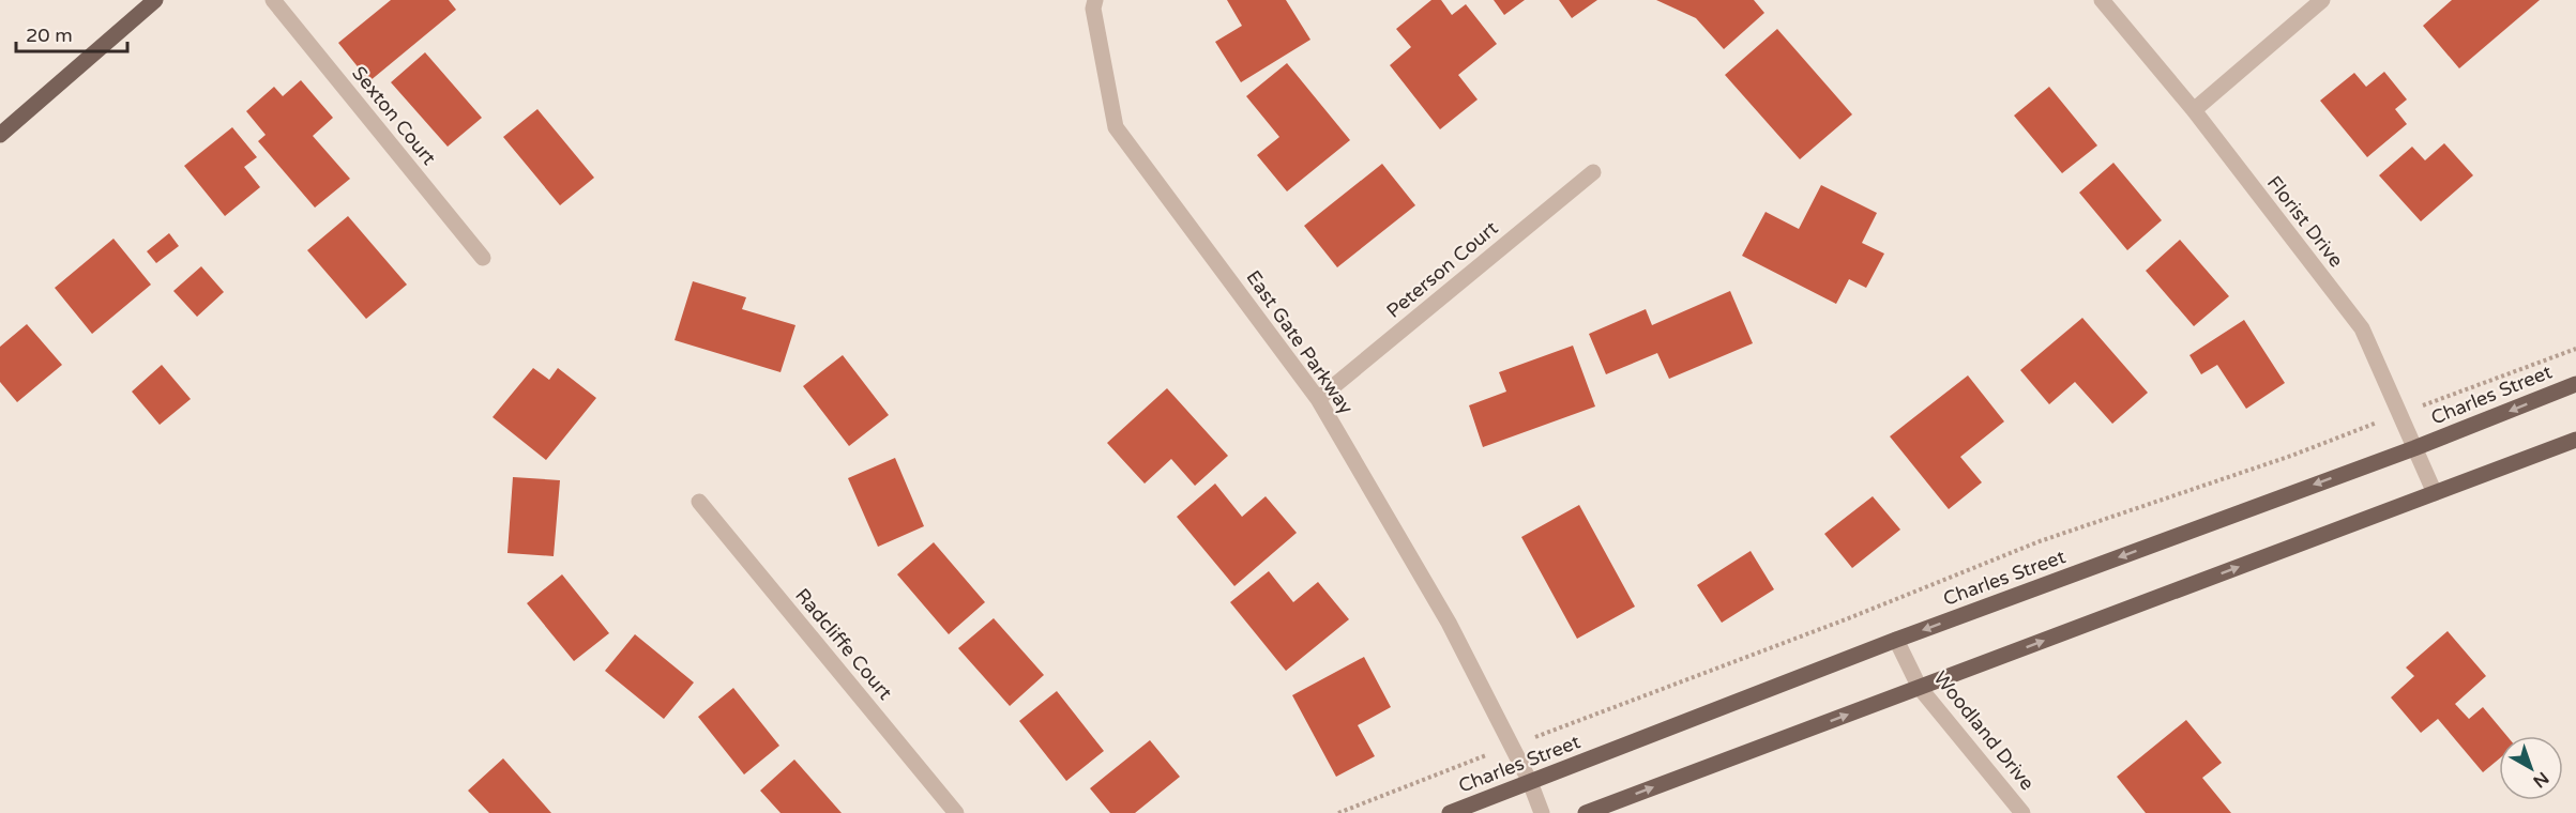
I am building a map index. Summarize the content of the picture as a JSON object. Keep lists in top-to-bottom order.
{
  "streets": {
    "main road": ["Charles Street"],
    "street": [
      "Sexton Court",
      "Florist Drive",
      "Peterson Court",
      "East Gate Parkway",
      "Radcliffe Court",
      "Woodland Drive"
    ]
  },
  "crossings": [
    ["Florist Drive", "Charles Street"],
    ["Peterson Court", "East Gate Parkway"],
    ["East Gate Parkway", "Charles Street"],
    ["Charles Street", "Woodland Drive"]
  ],
  "scale_bar": "20 m",
  "north": "bottom right"
}
